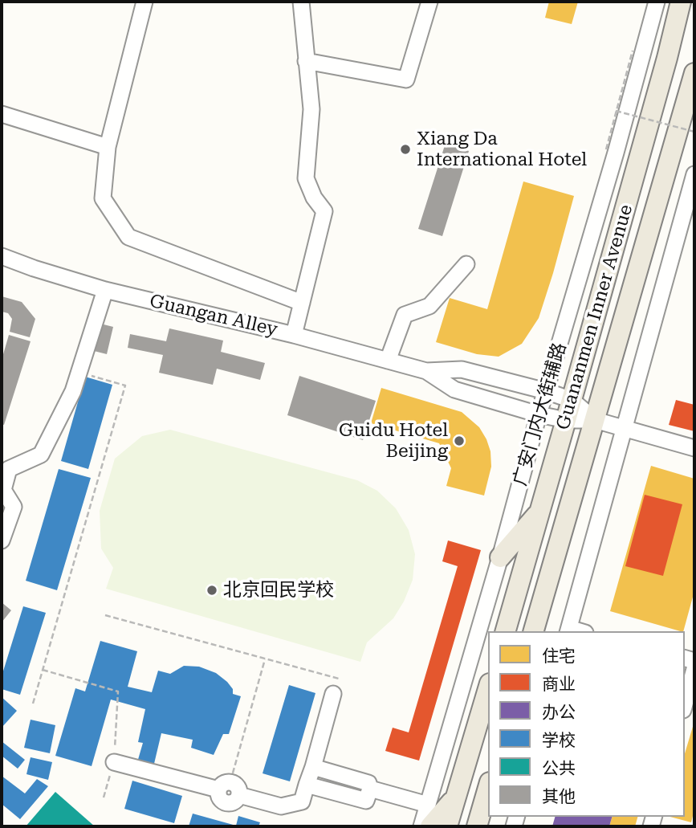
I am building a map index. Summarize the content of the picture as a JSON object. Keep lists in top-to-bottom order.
{
  "streets": {
    "main road": ["Guananmen Inner Avenue"],
    "street": ["Guangan Alley", "广安门内大街辅路"]
  },
  "places": ["Xiang Da International Hotel", "Guidu Hotel Beijing", "北京回民学校"],
  "legend": [
    "住宅",
    "商业",
    "办公",
    "学校",
    "公共",
    "其他"
  ]
}
